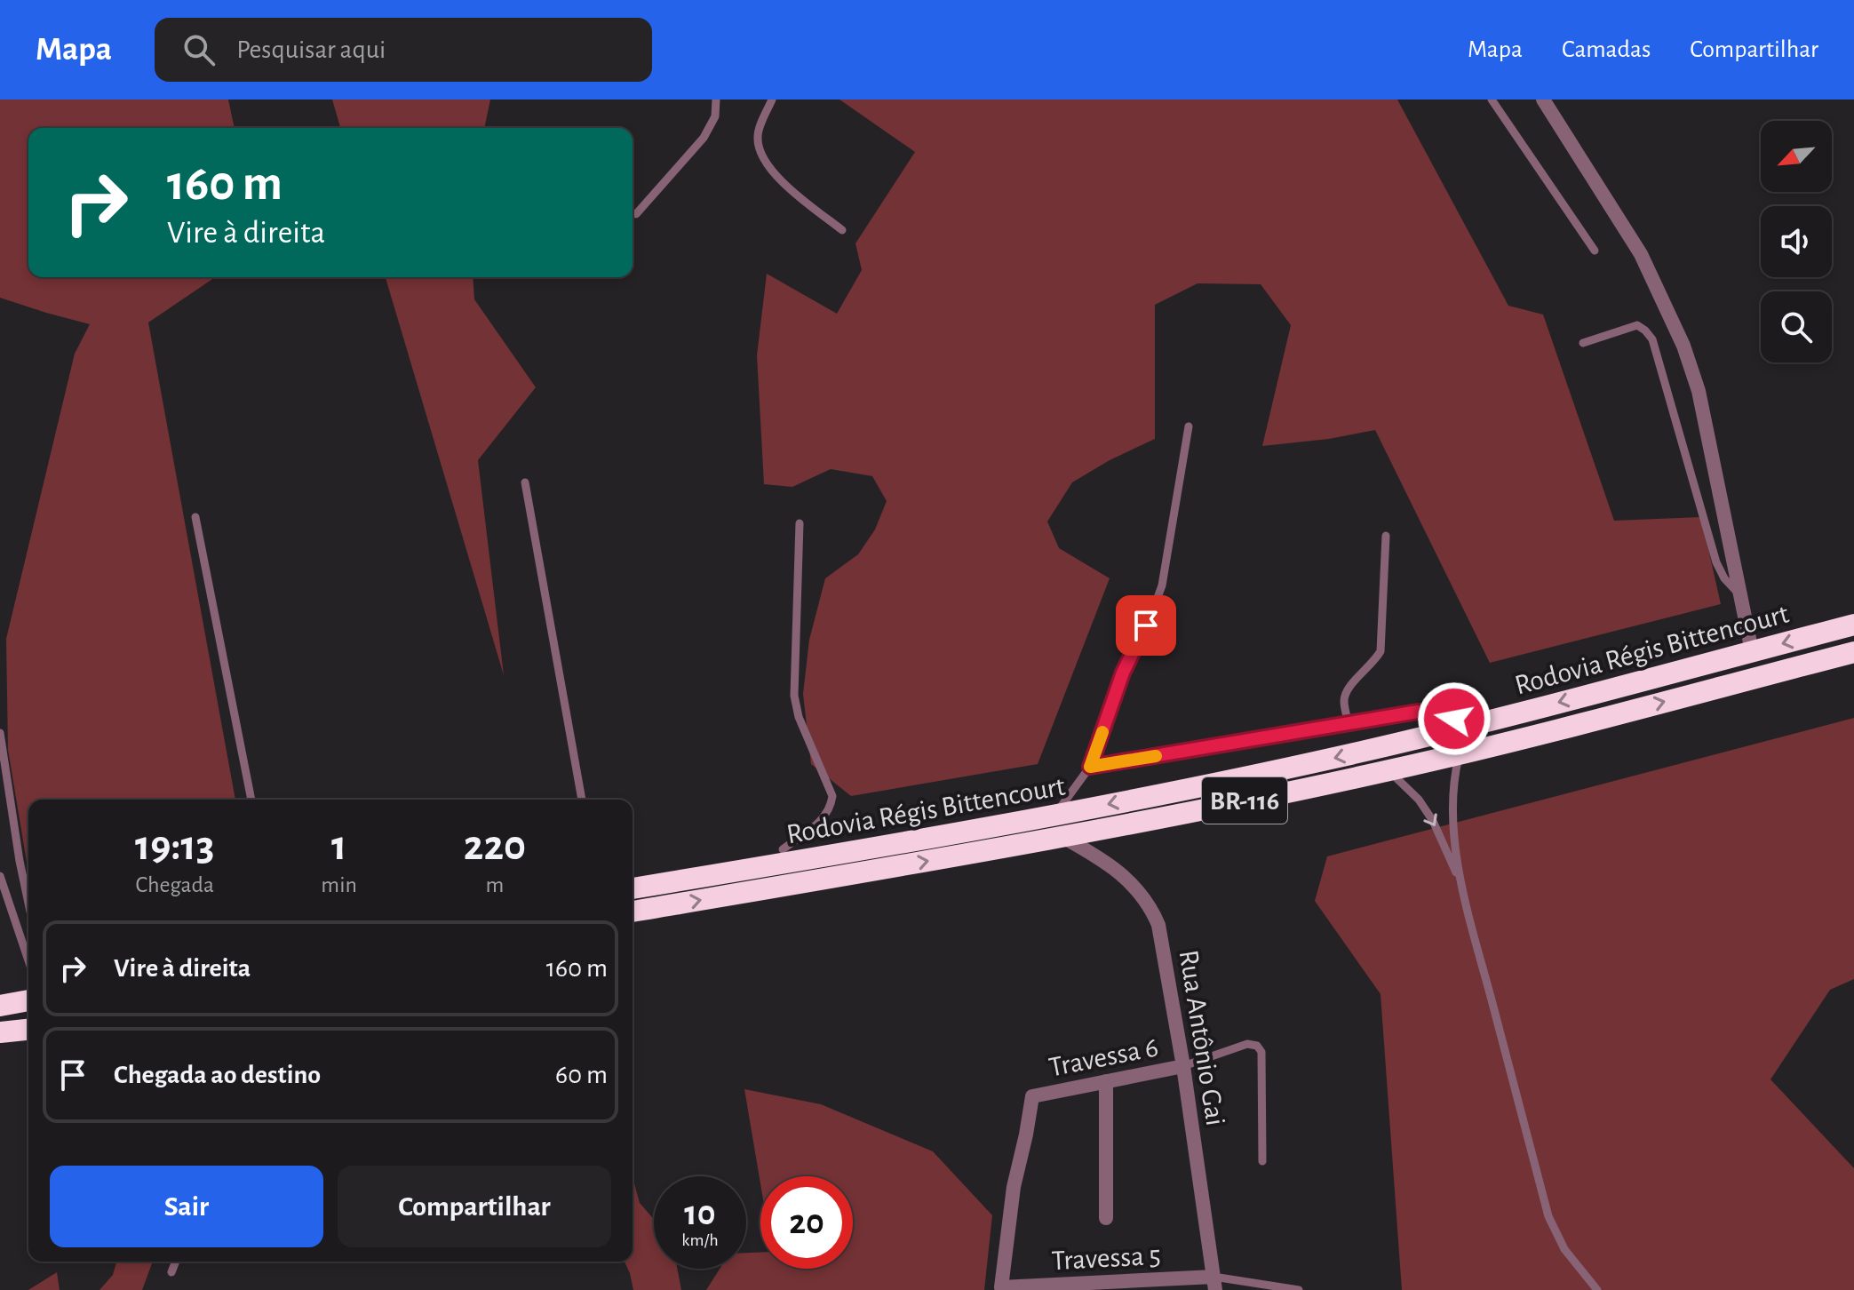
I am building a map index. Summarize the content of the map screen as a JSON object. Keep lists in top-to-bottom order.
{
  "streets": {
    "highway": ["Rodovia Régis Bittencourt", "BR-116"],
    "street": ["Rua Antônio Gai", "Travessa 6", "Travessa 5"]
  },
  "crossings": [
    ["Rodovia Régis Bittencourt", "Rua Antônio Gai"],
    ["Rua Antônio Gai", "Travessa 6"],
    ["Rua Antônio Gai", "Travessa 5"],
    ["Travessa 6", "Travessa 5"]
  ],
  "north": "bottom left",
  "page": {
    "header": "Mapa",
    "search": "Pesquisar aqui",
    "nav": ["Mapa", "Camadas", "Compartilhar"],
    "turn": ["160 m", "Vire à direita"],
    "eta": [
      "19:13",
      "Chegada",
      "1",
      "min",
      "220",
      "m"
    ],
    "list": [
      {
        "name": "Vire à direita",
        "value": "160 m"
      },
      {
        "name": "Chegada ao destino",
        "value": "60 m"
      }
    ],
    "buttons": ["Sair", "Compartilhar"],
    "speed": "10 km/h",
    "limit": "20"
  }
}
